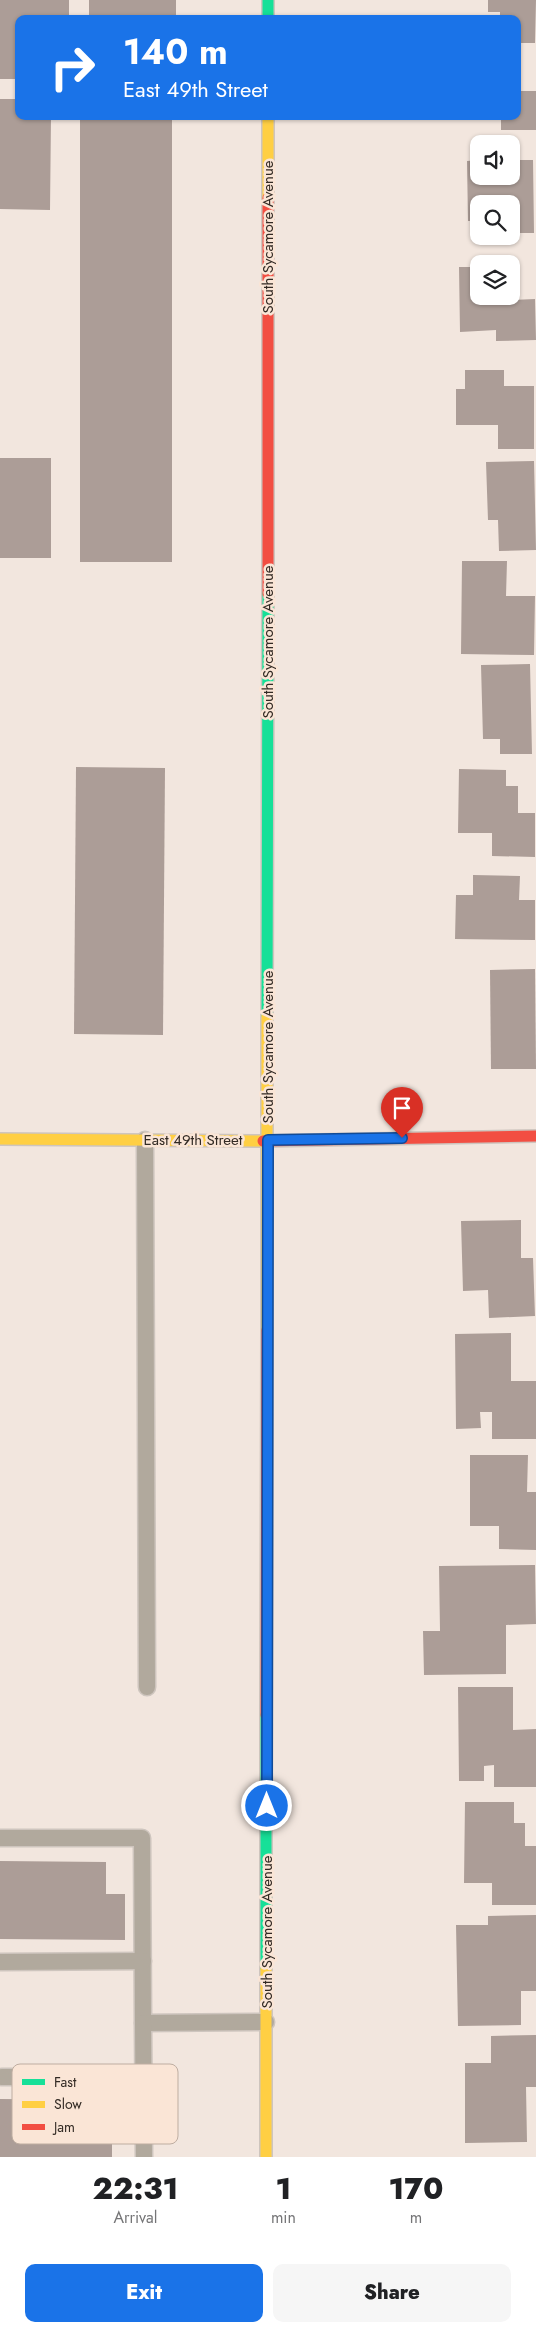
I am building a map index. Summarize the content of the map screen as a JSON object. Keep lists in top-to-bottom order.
{
  "streets": {
    "main road": ["South Sycamore Avenue", "East 49th Street"]
  },
  "crossings": [
    ["South Sycamore Avenue", "East 49th Street"]
  ],
  "legend": ["Fast", "Slow", "Jam"],
  "page": {
    "turn": ["140 m", "East 49th Street"],
    "eta": [
      "22:31",
      "Arrival",
      "1",
      "min",
      "170",
      "m"
    ],
    "buttons": ["Exit", "Share"]
  }
}
